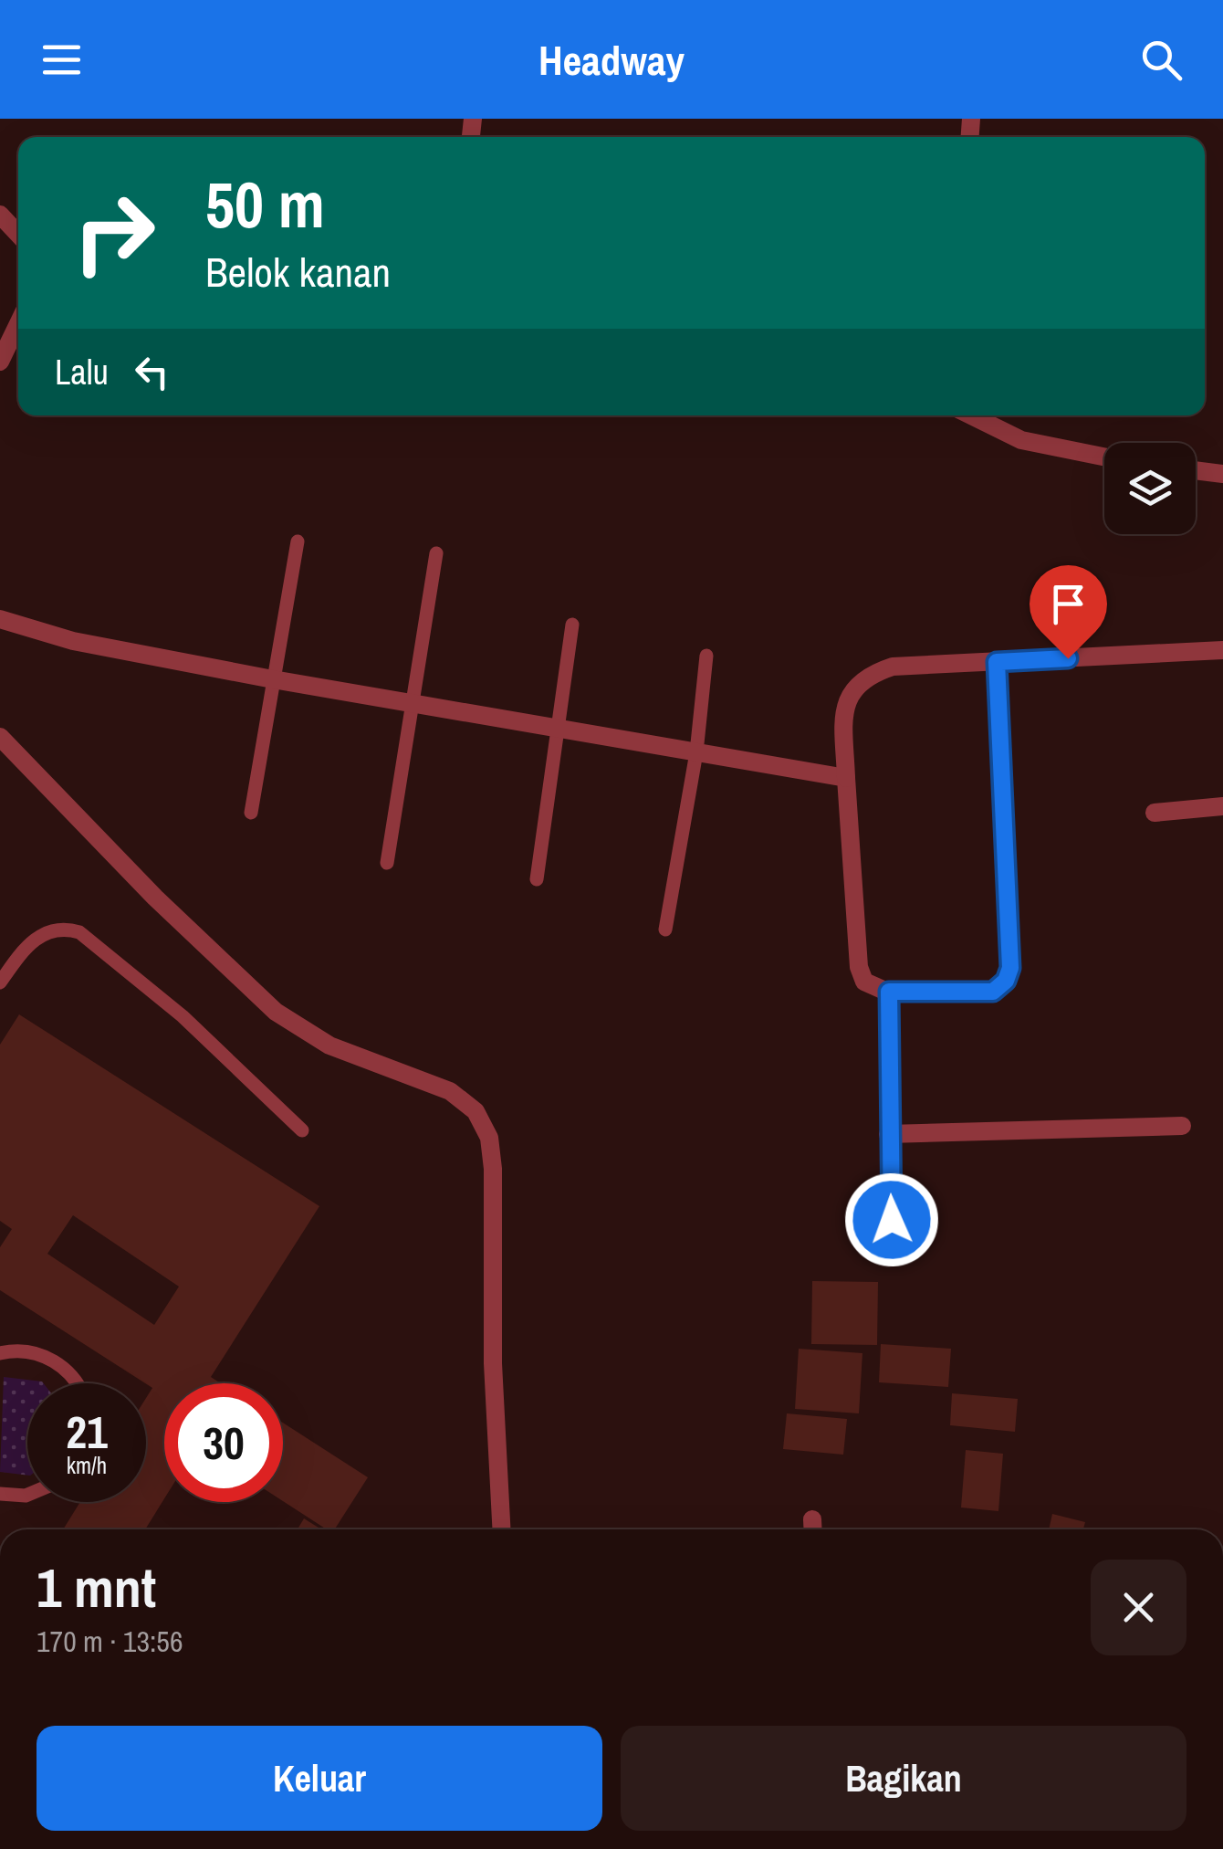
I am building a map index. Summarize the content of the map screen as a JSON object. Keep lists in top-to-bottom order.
{
  "page": {
    "header": "Headway",
    "turn": ["50 m", "Belok kanan"],
    "then": "Lalu",
    "speed": "21 km/h",
    "limit": "30",
    "heading": ["1 mnt", "170 m · 13:56"],
    "buttons": ["Keluar", "Bagikan"]
  }
}
